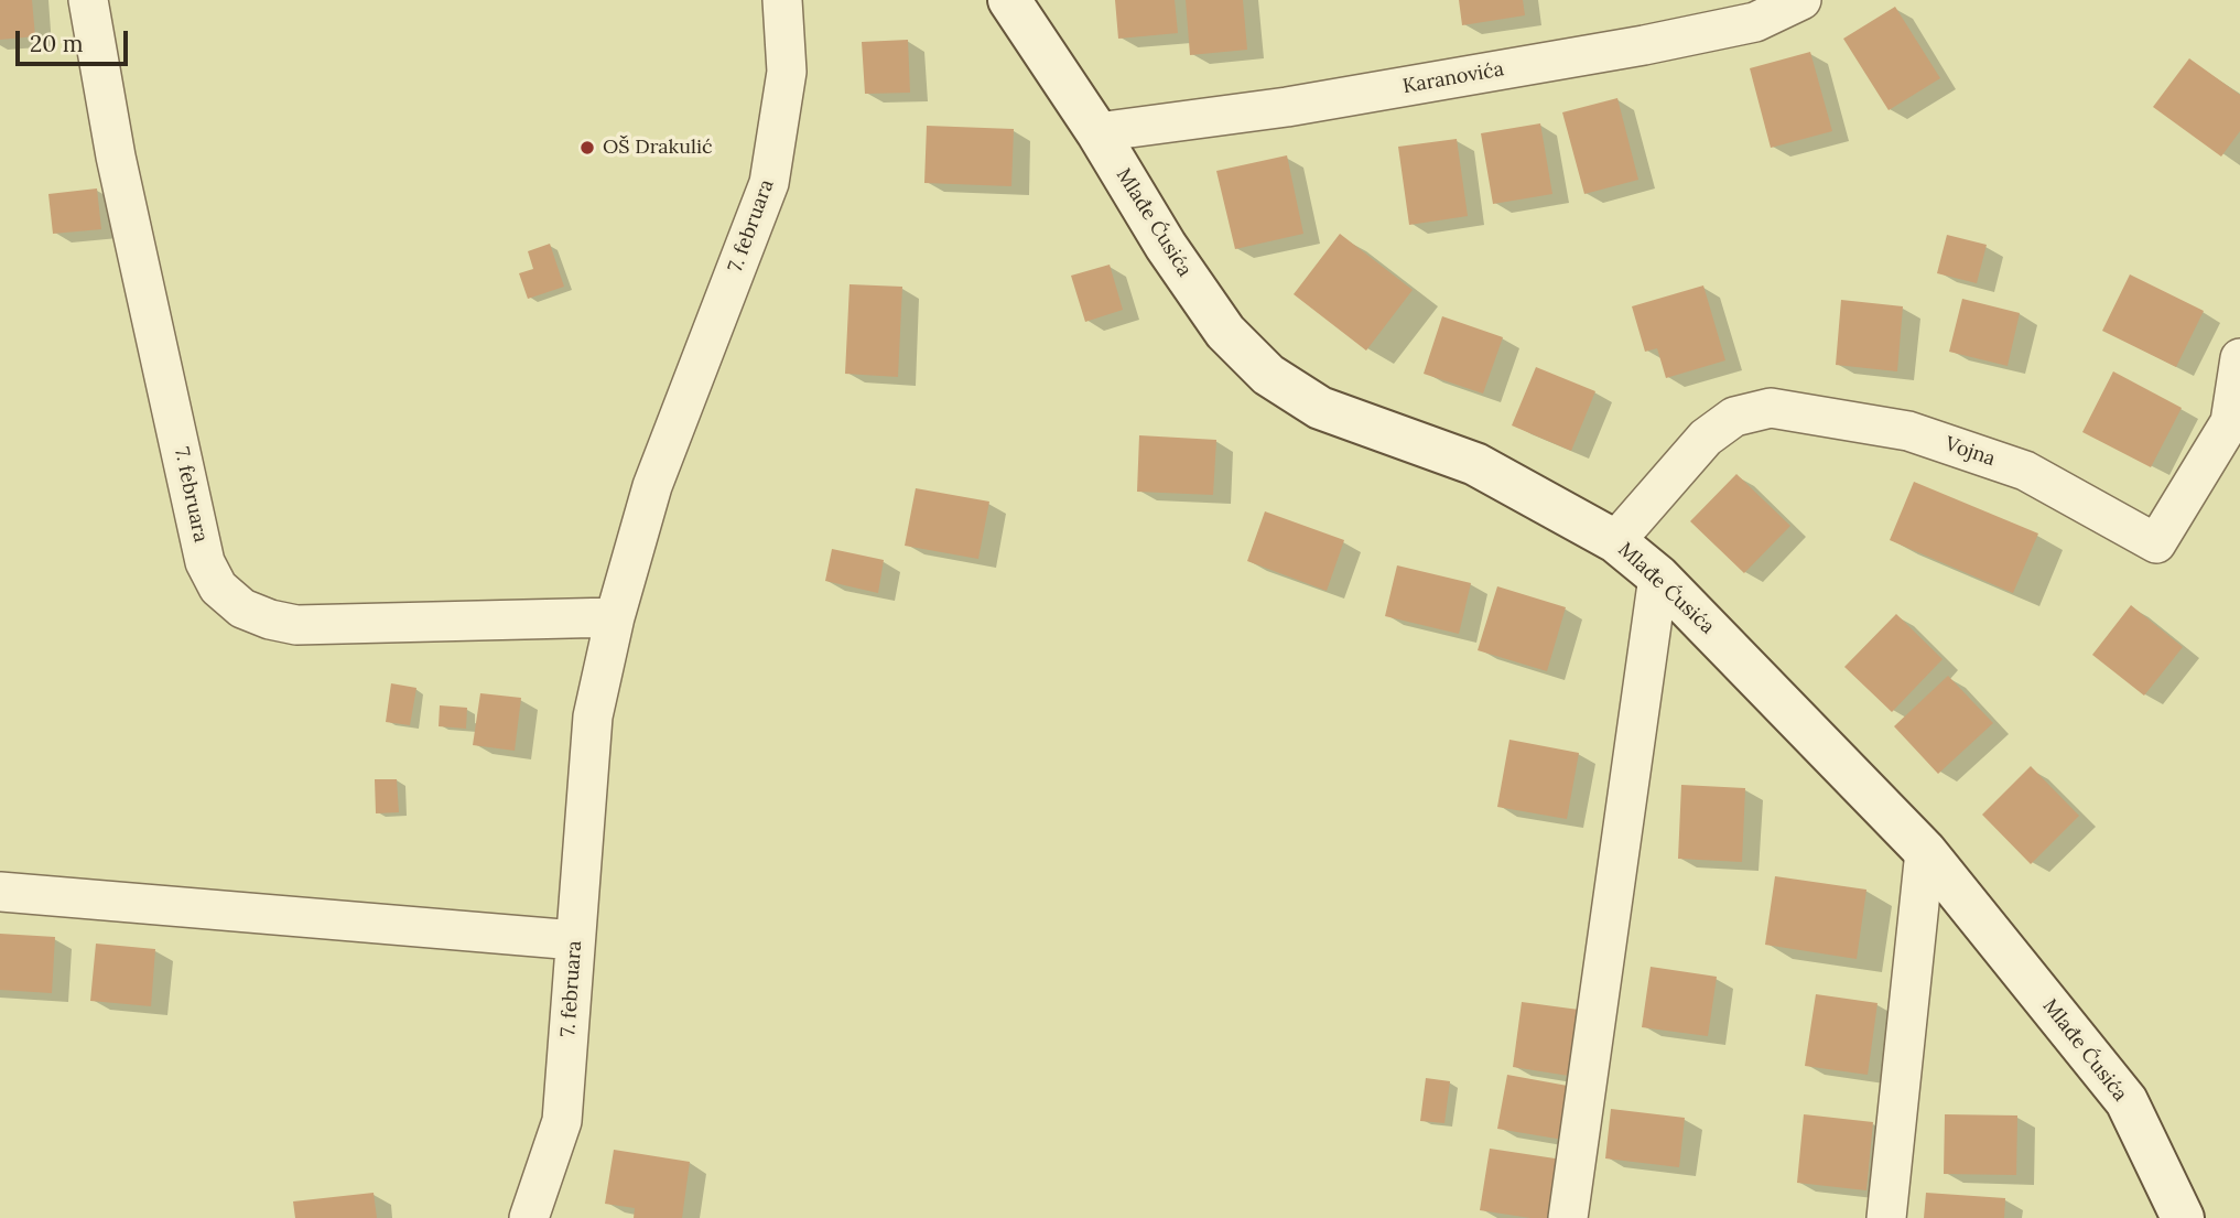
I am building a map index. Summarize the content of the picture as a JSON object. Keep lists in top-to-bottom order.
{
  "streets": {
    "street": [
      "Karanovića",
      "Mlađe Ćusića",
      "7. februara",
      "Vojna"
    ]
  },
  "crossings": [
    ["Karanovića", "Mlađe Ćusića"],
    ["Mlađe Ćusića", "Vojna"]
  ],
  "places": ["OŠ Drakulić"],
  "scale_bar": "20 m"
}
